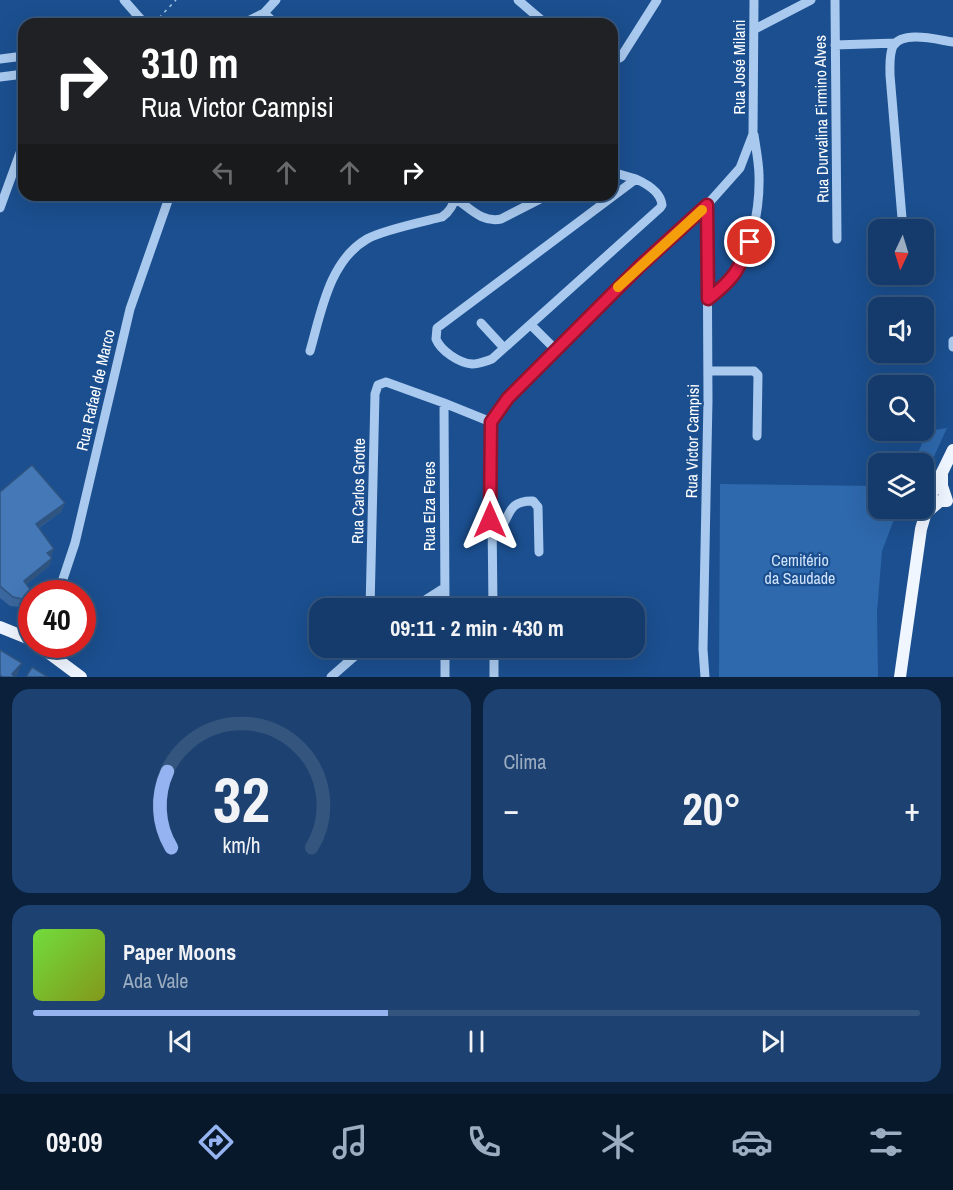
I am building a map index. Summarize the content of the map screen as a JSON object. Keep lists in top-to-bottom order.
{
  "streets": {
    "street": [
      "Rua José Milani",
      "Rua Durvalina Firmino Alves",
      "Rua Rafael de Marco",
      "Rua Victor Campisi",
      "Rua Carlos Grotte",
      "Rua Elza Feres"
    ]
  },
  "crossings": [
    ["Rua José Milani", "Rua Victor Campisi"],
    ["Rua Carlos Grotte", "Rua Elza Feres"]
  ],
  "parks": ["Cemitério da Saudade"],
  "north": "bottom",
  "page": {
    "turn": ["310 m", "Rua Victor Campisi"],
    "limit": "40",
    "trip": "09:11 · 2 min · 430 m",
    "tile": "Clima",
    "heat": ["−", "20°", "+"],
    "song": ["Paper Moons", "Ada Vale"],
    "tabs": "09:09",
    "gauge": ["32", "km/h"]
  }
}
